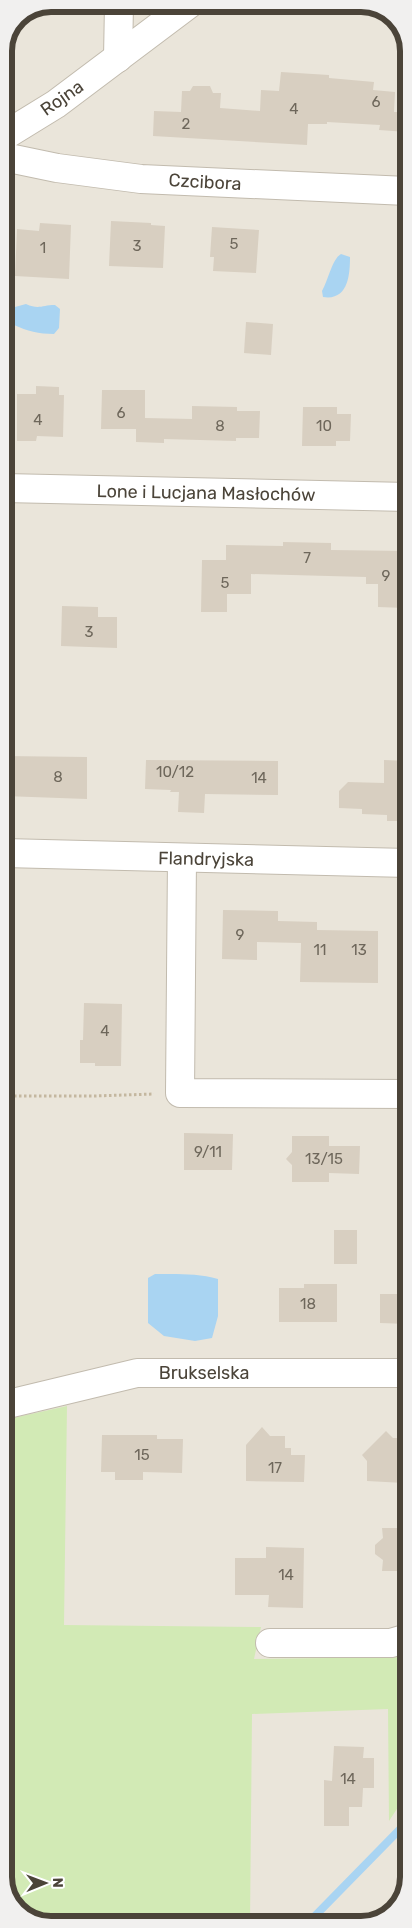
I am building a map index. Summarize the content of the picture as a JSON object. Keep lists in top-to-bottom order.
{
  "streets": {
    "street": [
      "Rojna",
      "Czcibora",
      "Lone i Lucjana Masłochów",
      "Flandryjska",
      "Brukselska"
    ]
  },
  "house_numbers": [
    "6",
    "4",
    "2",
    "5",
    "3",
    "1",
    "6",
    "4",
    "8",
    "10",
    "7",
    "9",
    "5",
    "3",
    "10/12",
    "8",
    "14",
    "9",
    "11",
    "13",
    "4",
    "9/11",
    "13/15",
    "18",
    "15",
    "17",
    "14",
    "14"
  ],
  "north": "right"
}
